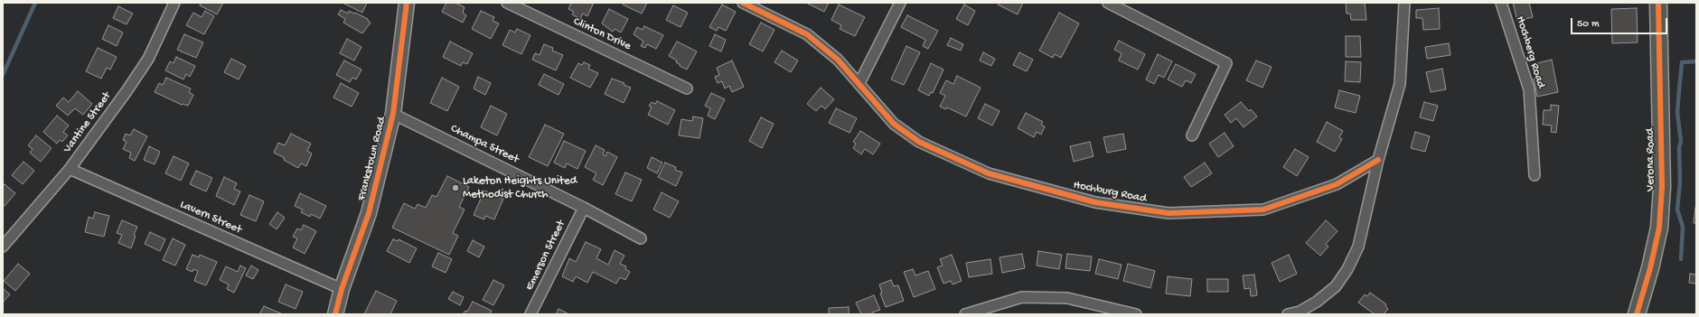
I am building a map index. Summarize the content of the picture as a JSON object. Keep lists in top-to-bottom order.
{
  "streets": {
    "main road": ["Frankstown Road", "Verona Road"],
    "street": [
      "Clinton Drive",
      "Hochberg Road",
      "Vantine Street",
      "Champa Street",
      "Hochburg Road",
      "Lavern Street",
      "Emerson Street"
    ]
  },
  "crossings": [
    ["Vantine Street", "Lavern Street"],
    ["Champa Street", "Frankstown Road"],
    ["Champa Street", "Emerson Street"],
    ["Frankstown Road", "Lavern Street"]
  ],
  "places": ["Laketon Heights United Methodist Church"],
  "scale_bar": "50 m"
}
